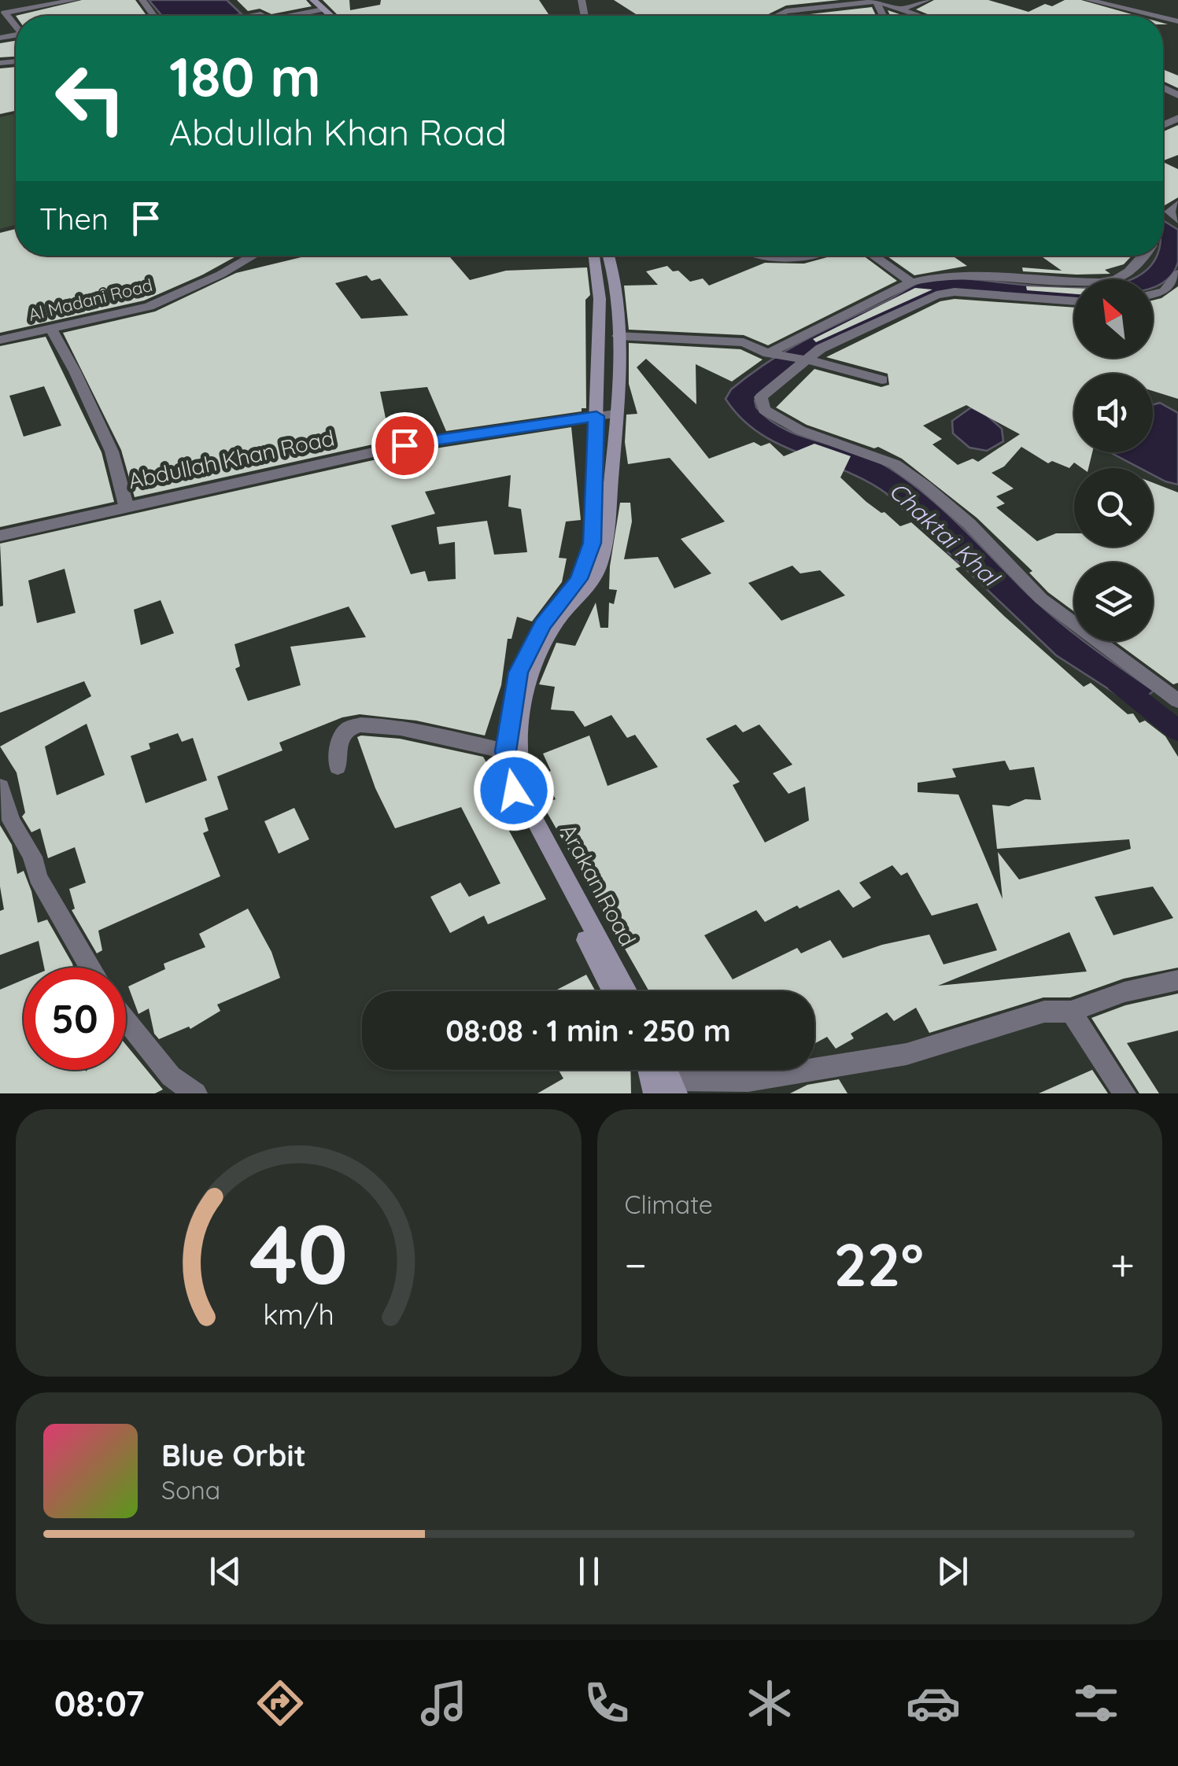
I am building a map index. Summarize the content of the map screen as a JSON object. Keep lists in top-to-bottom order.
{
  "streets": {
    "main road": ["Arakan Road"],
    "street": ["Al Madani Road", "Abdullah Khan Road"]
  },
  "crossings": [
    ["Abdullah Khan Road", "Arakan Road"]
  ],
  "water": ["Chaktai Khal"],
  "north": "top left",
  "page": {
    "turn": ["180 m", "Abdullah Khan Road"],
    "then": "Then",
    "limit": "50",
    "trip": "08:08 · 1 min · 250 m",
    "tile": "Climate",
    "heat": ["−", "22°", "+"],
    "song": ["Blue Orbit", "Sona"],
    "tabs": "08:07",
    "gauge": ["40", "km/h"]
  }
}
